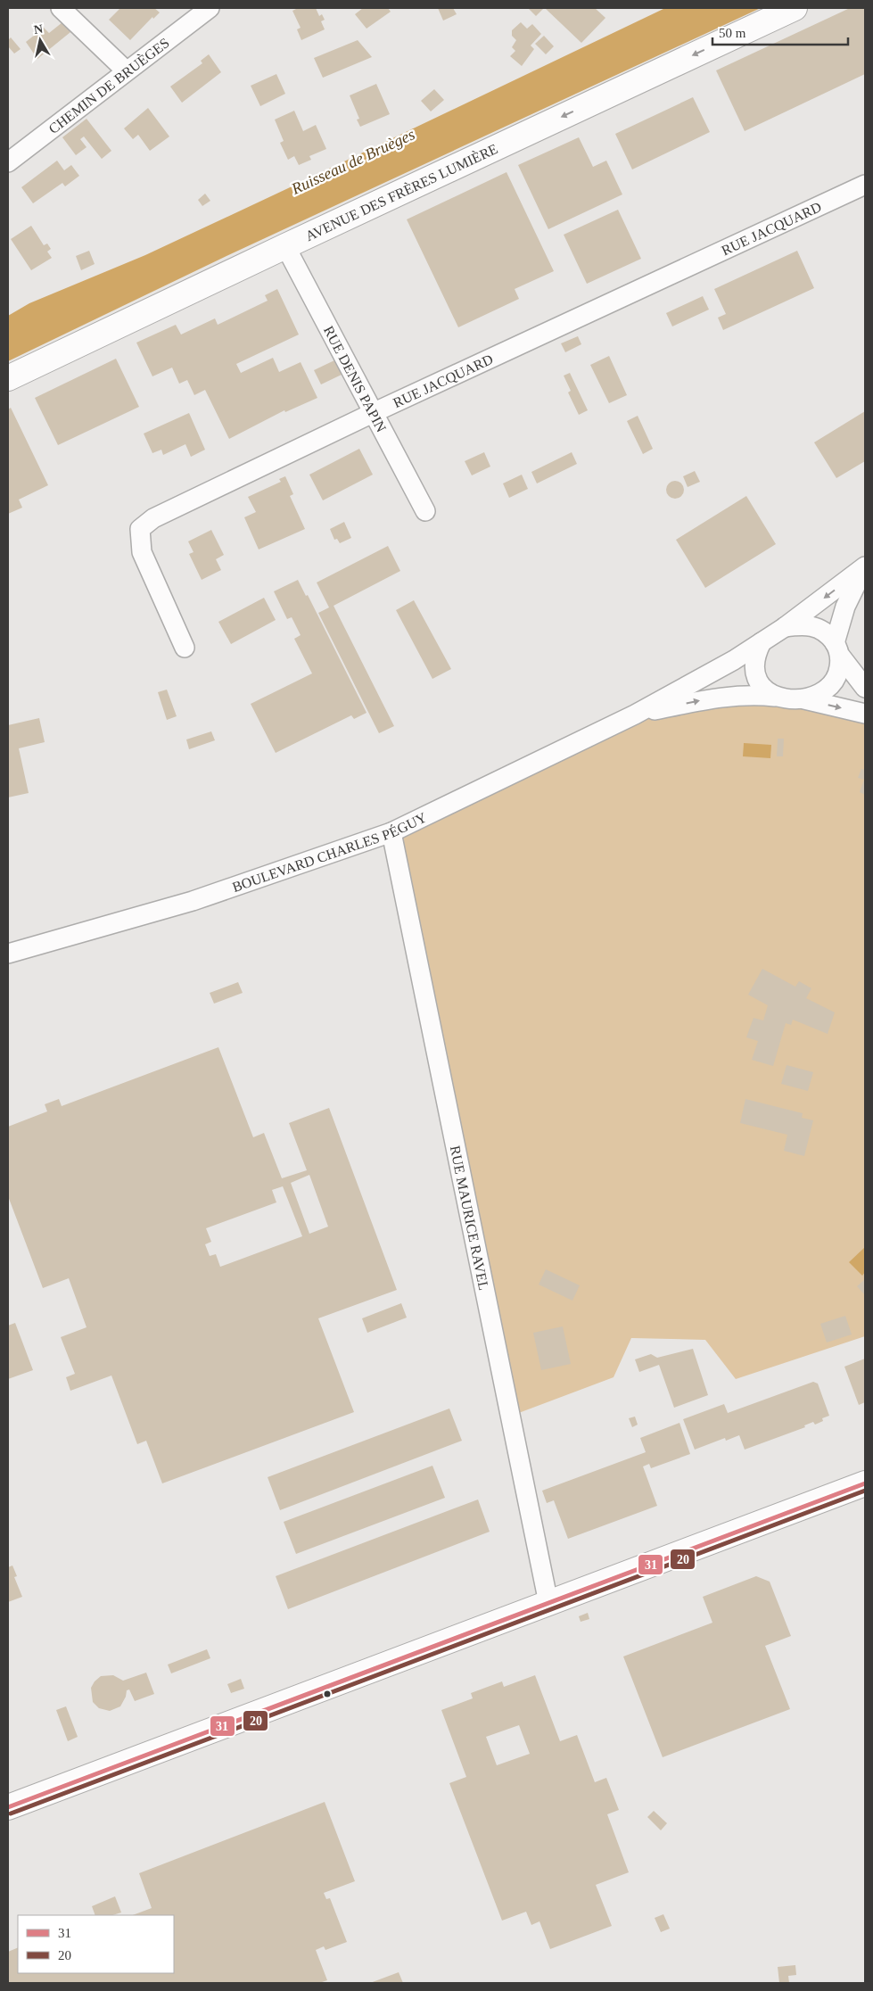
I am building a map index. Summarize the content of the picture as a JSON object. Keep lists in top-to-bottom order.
{
  "streets": {
    "street": [
      "CHEMIN DE BRUÈGES",
      "AVENUE DES FRÈRES LUMIÈRE",
      "RUE JACQUARD",
      "RUE DENIS PAPIN",
      "BOULEVARD CHARLES PÉGUY",
      "RUE MAURICE RAVEL"
    ]
  },
  "crossings": [
    ["AVENUE DES FRÈRES LUMIÈRE", "RUE DENIS PAPIN"],
    ["RUE JACQUARD", "RUE DENIS PAPIN"],
    ["BOULEVARD CHARLES PÉGUY", "RUE MAURICE RAVEL"]
  ],
  "one_way": ["AVENUE DES FRÈRES LUMIÈRE"],
  "water": ["Ruisseau de Bruèges"],
  "lines": ["transit line 31", "transit line 20"],
  "legend": ["31", "20"],
  "scale_bar": "50 m",
  "north": "top"
}
